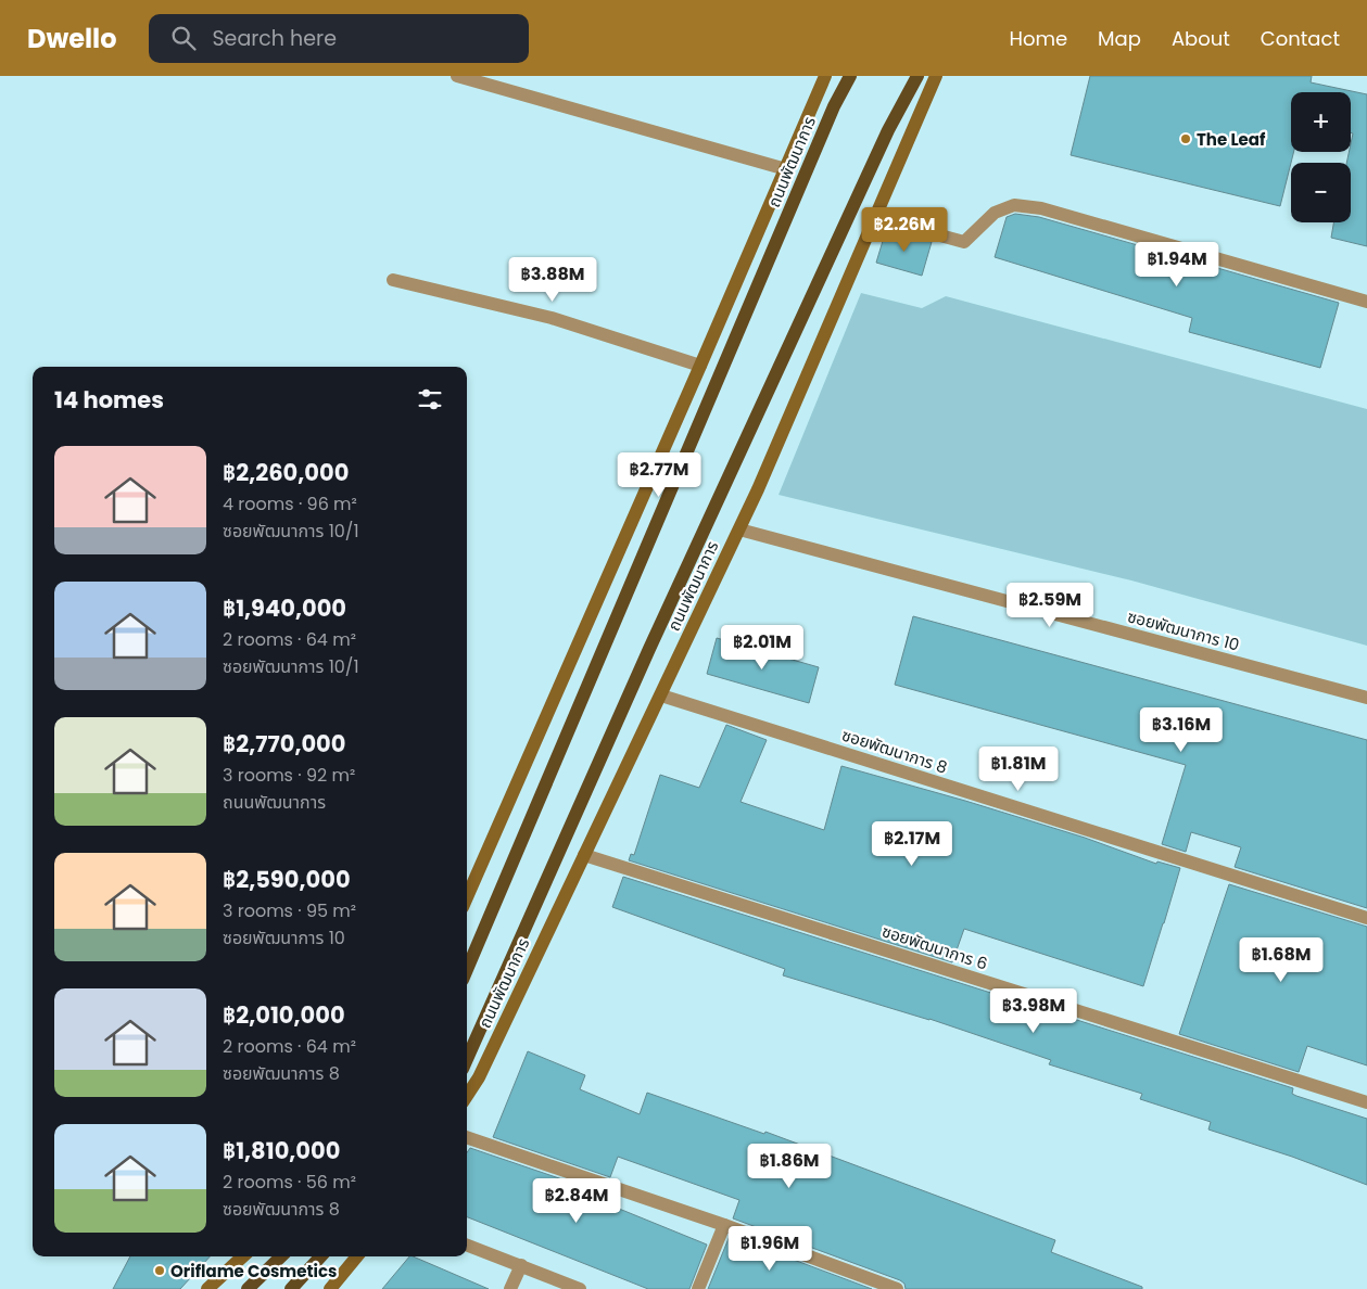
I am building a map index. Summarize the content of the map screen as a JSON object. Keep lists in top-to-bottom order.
{
  "streets": {
    "main road": ["ถนนพัฒนาการ"],
    "street": ["ซอยพัฒนาการ 10", "ซอยพัฒนาการ 8", "ซอยพัฒนาการ 6"]
  },
  "crossings": [
    ["ถนนพัฒนาการ", "ซอยพัฒนาการ 10"],
    ["ถนนพัฒนาการ", "ซอยพัฒนาการ 8"],
    ["ถนนพัฒนาการ", "ซอยพัฒนาการ 6"]
  ],
  "places": ["The Leaf", "Oriflame Cosmetics"],
  "page": {
    "header": "Dwello",
    "search": "Search here",
    "nav": [
      "Home",
      "Map",
      "About",
      "Contact"
    ],
    "map_buttons": ["+", "−"],
    "price": [
      "฿2.26M",
      "฿1.94M",
      "฿3.88M",
      "฿2.77M",
      "฿2.59M",
      "฿2.01M",
      "฿3.16M",
      "฿1.81M",
      "฿2.17M",
      "฿1.68M",
      "฿3.98M",
      "฿1.86M",
      "฿2.84M",
      "฿1.96M"
    ],
    "heading": "14 homes",
    "list": [
      {
        "name": "฿2,260,000",
        "note": "4 rooms · 96 m² · ซอยพัฒนาการ 10/1"
      },
      {
        "name": "฿1,940,000",
        "note": "2 rooms · 64 m² · ซอยพัฒนาการ 10/1"
      },
      {
        "name": "฿2,770,000",
        "note": "3 rooms · 92 m² · ถนนพัฒนาการ"
      },
      {
        "name": "฿2,590,000",
        "note": "3 rooms · 95 m² · ซอยพัฒนาการ 10"
      },
      {
        "name": "฿2,010,000",
        "note": "2 rooms · 64 m² · ซอยพัฒนาการ 8"
      },
      {
        "name": "฿1,810,000",
        "note": "2 rooms · 56 m² · ซอยพัฒนาการ 8"
      }
    ]
  }
}
